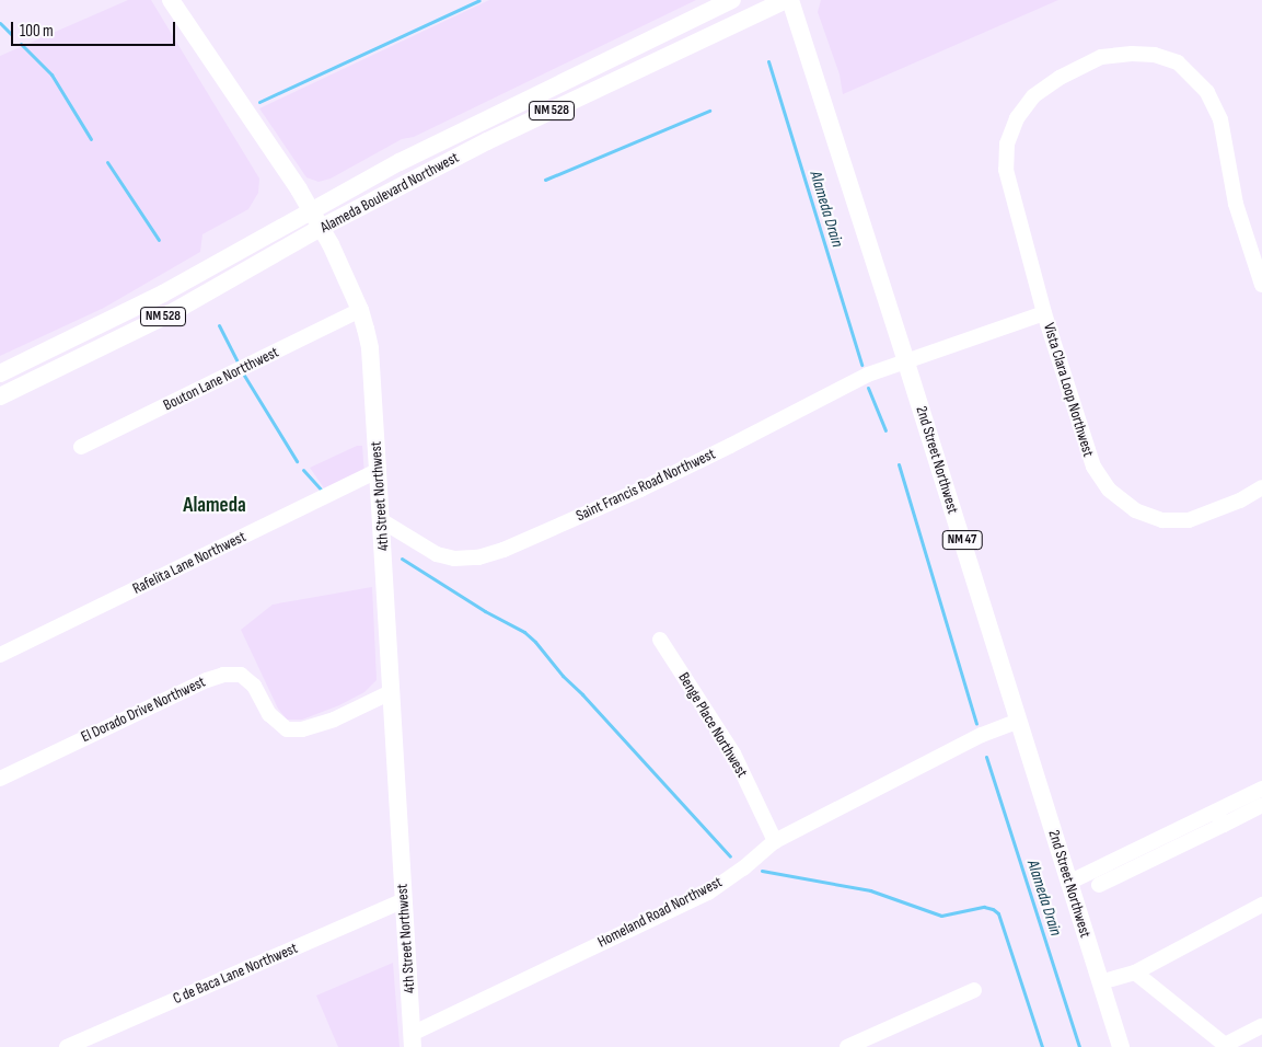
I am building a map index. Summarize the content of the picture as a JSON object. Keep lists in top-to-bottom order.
{
  "streets": {
    "main road": [
      "NM 528",
      "Alameda Boulevard Northwest",
      "2nd Street Northwest",
      "4th Street Northwest",
      "NM 47"
    ],
    "street": [
      "Bouton Lane Nortthwest",
      "Vista Clara Loop Northwest",
      "Saint Francis Road Northwest",
      "Rafelita Lane Northwest",
      "El Dorado Drive Northwest",
      "Benge Place Northwest",
      "Homeland Road Northwest",
      "C de Baca Lane Northwest"
    ]
  },
  "crossings": [
    ["Alameda Boulevard Northwest", "2nd Street Northwest"],
    ["Alameda Boulevard Northwest", "4th Street Northwest"],
    ["Bouton Lane Nortthwest", "4th Street Northwest"],
    ["Vista Clara Loop Northwest", "2nd Street Northwest"],
    ["Vista Clara Loop Northwest", "Saint Francis Road Northwest"],
    ["2nd Street Northwest", "Saint Francis Road Northwest"],
    ["2nd Street Northwest", "Homeland Road Northwest"],
    ["Saint Francis Road Northwest", "4th Street Northwest"],
    ["4th Street Northwest", "Rafelita Lane Northwest"],
    ["4th Street Northwest", "El Dorado Drive Northwest"],
    ["4th Street Northwest", "Homeland Road Northwest"],
    ["4th Street Northwest", "C de Baca Lane Northwest"],
    ["Benge Place Northwest", "Homeland Road Northwest"]
  ],
  "districts": ["Alameda"],
  "water": ["Alameda Drain"],
  "scale_bar": "100 m"
}
